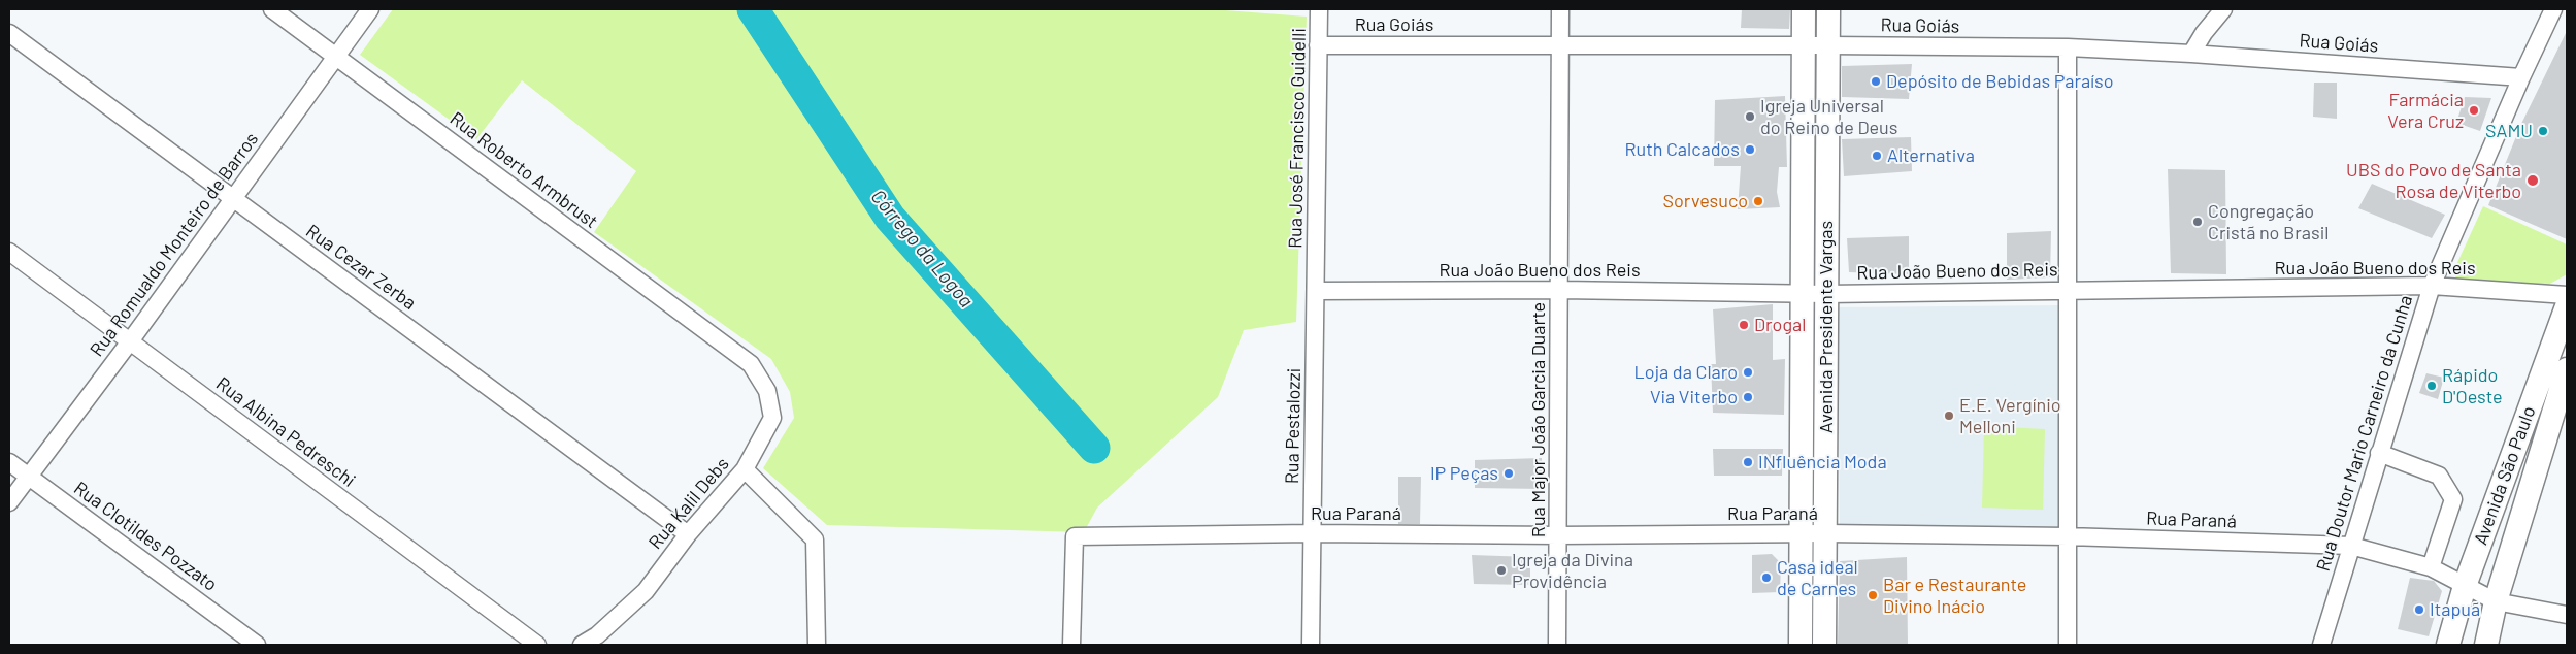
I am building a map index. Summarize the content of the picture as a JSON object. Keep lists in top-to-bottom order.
{
  "streets": {
    "main road": ["Avenida Presidente Vargas", "Avenida São Paulo"],
    "street": [
      "Rua Goiás",
      "Rua José Francisco Guidelli",
      "Rua Roberto Armbrust",
      "Rua Romualdo Monteiro de Barros",
      "Rua Cezar Zerba",
      "Rua João Bueno dos Reis",
      "Rua Major João Garcia Duarte",
      "Rua Pestalozzi",
      "Rua Albina Pedreschi",
      "Rua Doutor Mario Carneiro da Cunha",
      "Rua Kalil Debs",
      "Rua Paraná",
      "Rua Clotildes Pozzato"
    ]
  },
  "crossings": [
    ["Rua Goiás", "Rua José Francisco Guidelli"],
    ["Rua Goiás", "Avenida Presidente Vargas"],
    ["Rua Goiás", "Rua Major João Garcia Duarte"],
    ["Rua Goiás", "Rua Doutor Mario Carneiro da Cunha"],
    ["Rua José Francisco Guidelli", "Rua Pestalozzi"],
    ["Rua Roberto Armbrust", "Rua Romualdo Monteiro de Barros"],
    ["Rua Roberto Armbrust", "Rua Kalil Debs"],
    ["Rua Romualdo Monteiro de Barros", "Rua Cezar Zerba"],
    ["Rua Romualdo Monteiro de Barros", "Rua Albina Pedreschi"],
    ["Rua Romualdo Monteiro de Barros", "Rua Clotildes Pozzato"],
    ["Rua Cezar Zerba", "Rua Kalil Debs"],
    ["Rua João Bueno dos Reis", "Avenida Presidente Vargas"],
    ["Rua João Bueno dos Reis", "Rua Major João Garcia Duarte"],
    ["Rua João Bueno dos Reis", "Rua Pestalozzi"],
    ["Rua João Bueno dos Reis", "Rua Doutor Mario Carneiro da Cunha"],
    ["Avenida Presidente Vargas", "Rua Paraná"],
    ["Rua Major João Garcia Duarte", "Rua Paraná"],
    ["Rua Pestalozzi", "Rua Paraná"],
    ["Rua Doutor Mario Carneiro da Cunha", "Rua Paraná"],
    ["Avenida São Paulo", "Rua Paraná"]
  ],
  "water": ["Córrego da Logoa"],
  "places": [
    "Depósito de Bebidas Paraíso",
    "Farmácia Vera Cruz",
    "Igreja Universal do Reino de Deus",
    "SAMU",
    "Ruth Calcados",
    "Alternativa",
    "UBS do Povo de Santa Rosa de Viterbo",
    "Sorvesuco",
    "Congregação Cristã no Brasil",
    "Drogal",
    "Loja da Claro",
    "Rápido D'Oeste",
    "Via Viterbo",
    "E.E. Vergínio Melloni",
    "INfluência Moda",
    "IP Peças",
    "Igreja da Divina Providência",
    "Casa ideal de Carnes",
    "Bar e Restaurante Divino Inácio",
    "Itapuã"
  ]
}
